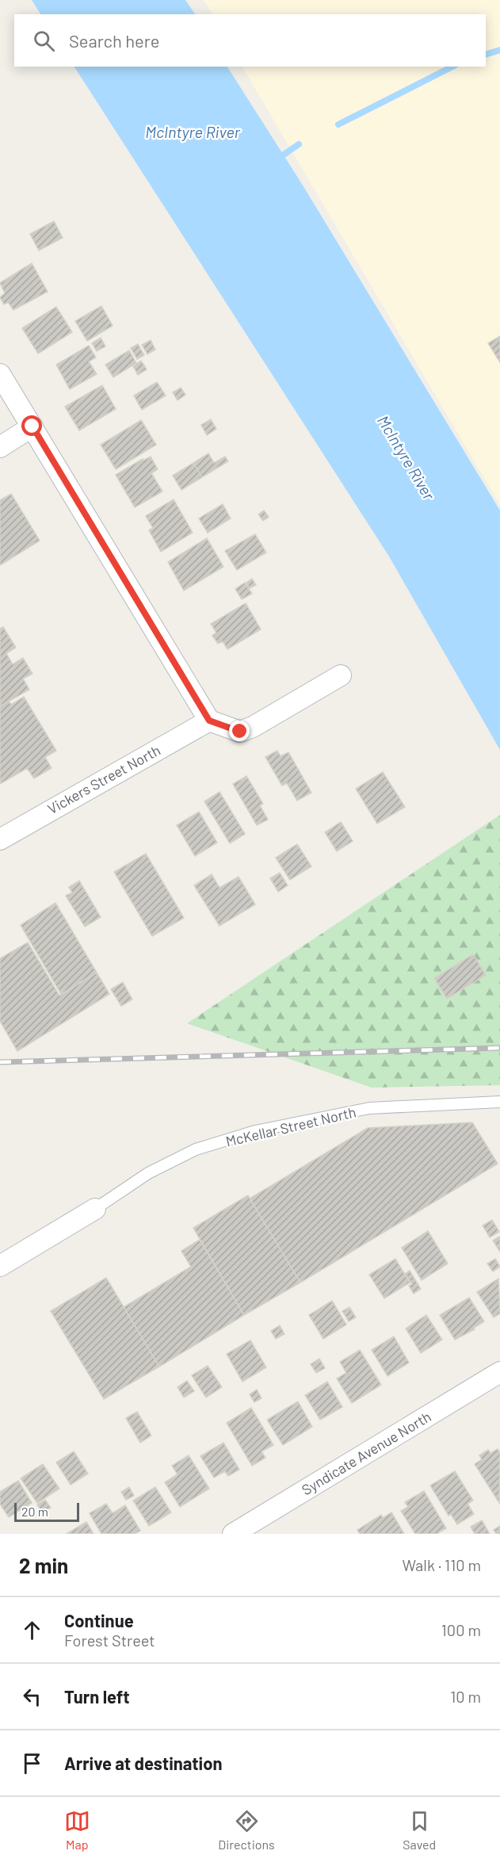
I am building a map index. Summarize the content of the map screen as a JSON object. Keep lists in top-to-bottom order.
{
  "streets": {
    "street": ["Vickers Street North", "McKellar Street North", "Syndicate Avenue North"]
  },
  "water": ["McIntyre River"],
  "scale_bar": "20 m",
  "page": {
    "search": "Search here",
    "scale": "20 m",
    "heading": ["2 min", "Walk · 110 m"],
    "list": [
      ["Continue", "Forest Street", "100 m"],
      ["Turn left", "10 m"],
      "Arrive at destination"
    ],
    "nav": ["Map", "Directions", "Saved"]
  }
}
